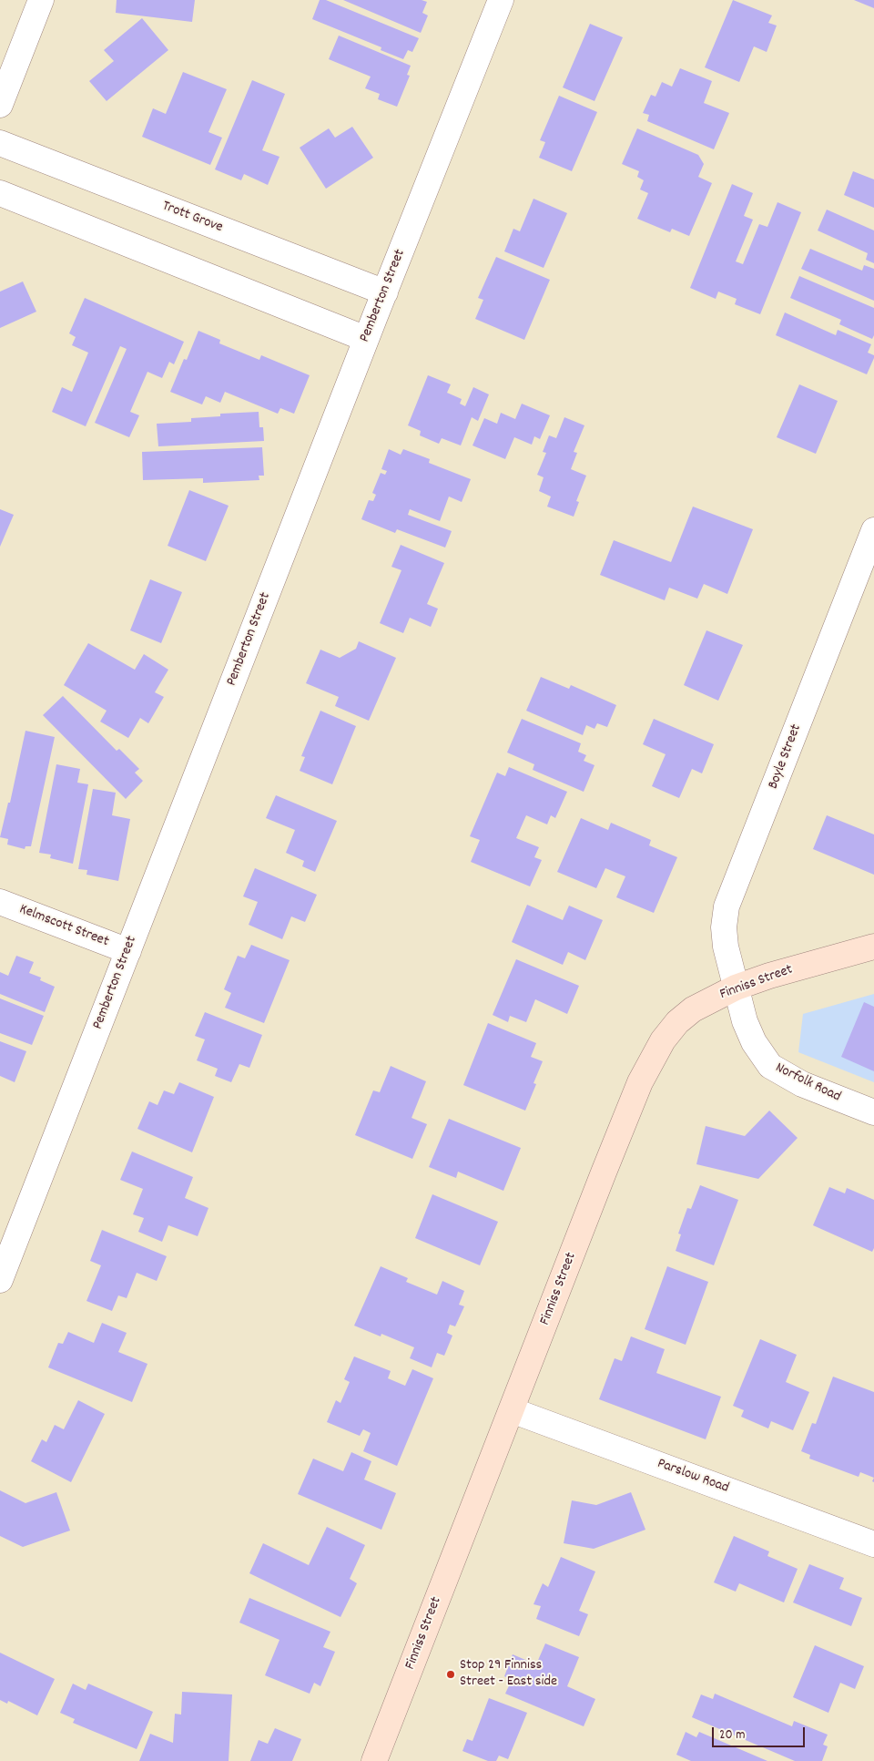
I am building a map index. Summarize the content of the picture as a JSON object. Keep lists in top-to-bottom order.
{
  "streets": {
    "street": [
      "Trott Grove",
      "Pemberton Street",
      "Boyle Street",
      "Kelmscott Street",
      "Finniss Street",
      "Norfolk Road",
      "Parslow Road"
    ]
  },
  "crossings": [
    ["Trott Grove", "Pemberton Street"],
    ["Pemberton Street", "Kelmscott Street"],
    ["Boyle Street", "Finniss Street"],
    ["Boyle Street", "Norfolk Road"],
    ["Finniss Street", "Norfolk Road"],
    ["Finniss Street", "Parslow Road"]
  ],
  "places": ["Stop 29 Finniss Street - East side"],
  "scale_bar": "20 m"
}
